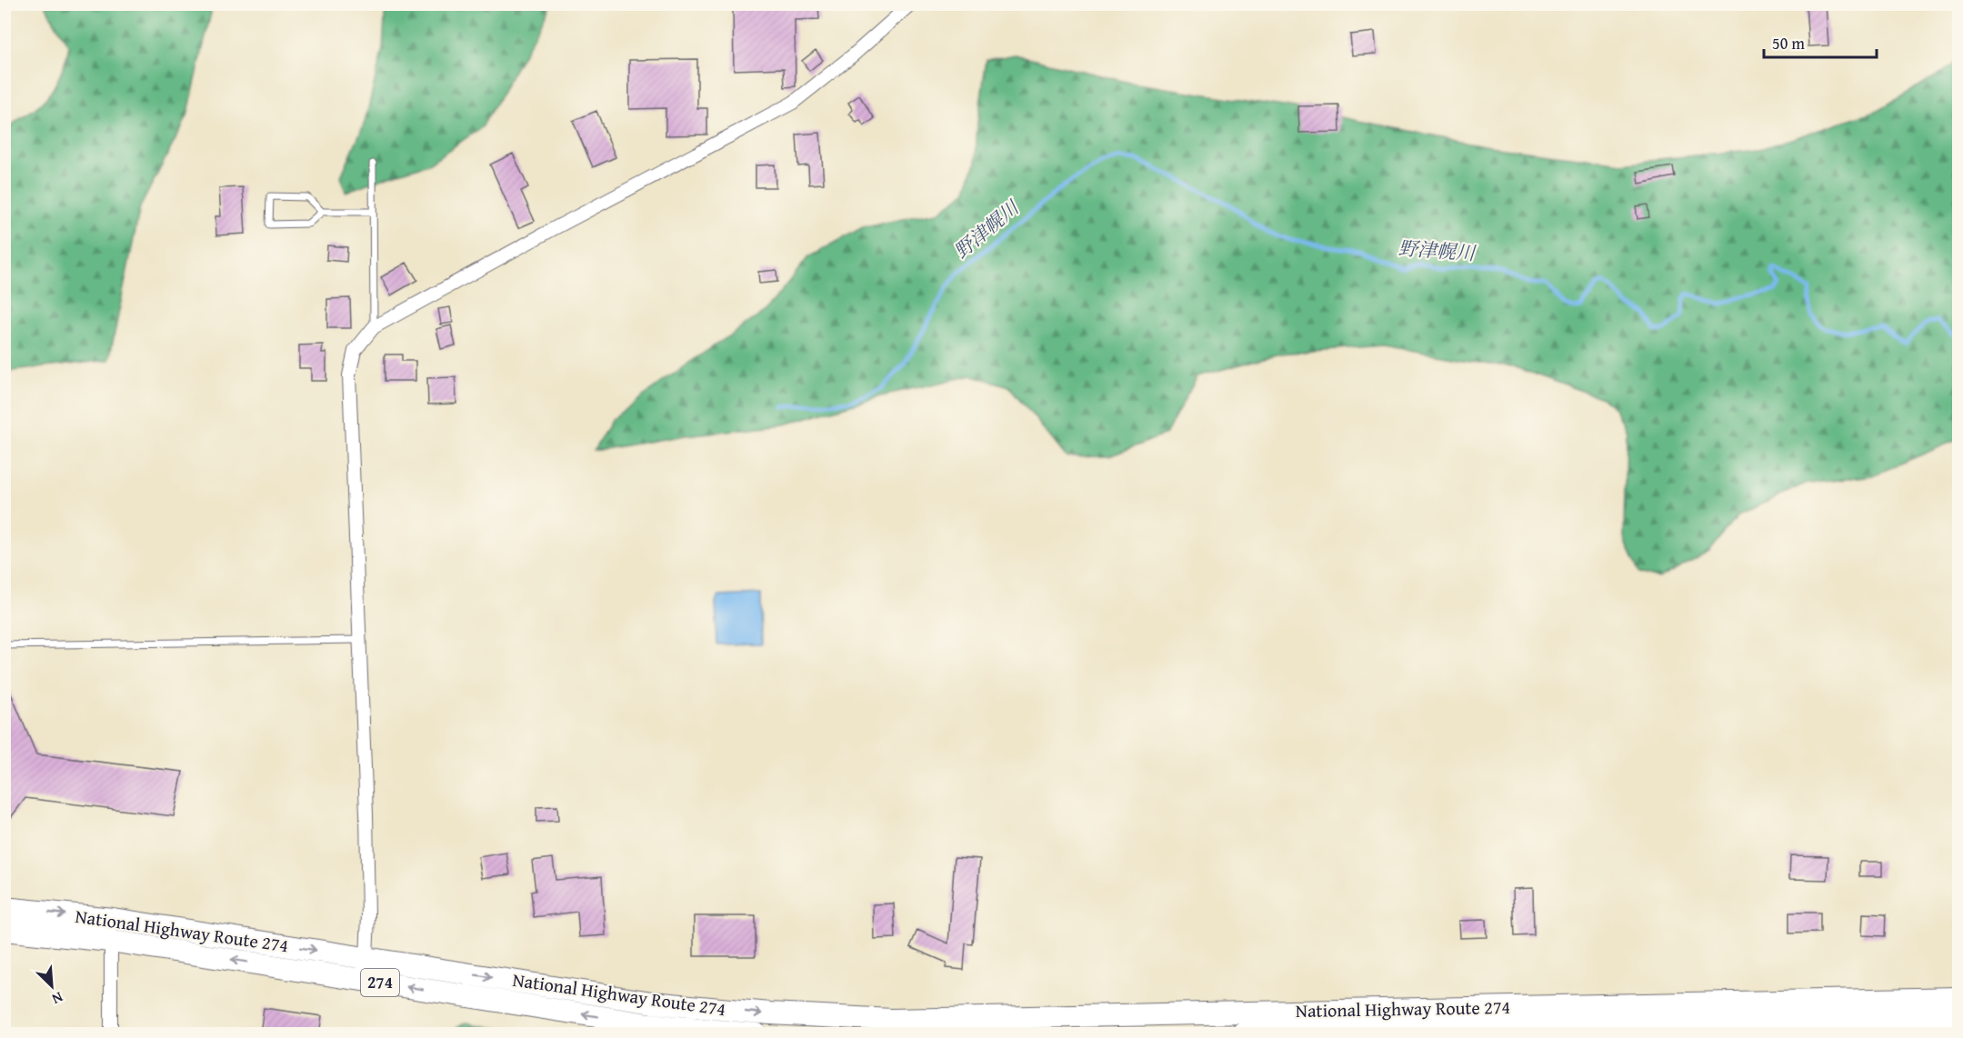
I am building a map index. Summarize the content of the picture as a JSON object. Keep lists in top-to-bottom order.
{
  "streets": {
    "highway": ["National Highway Route 274", "274"]
  },
  "water": ["野津幌川"],
  "scale_bar": "50 m",
  "north": "bottom right"
}
